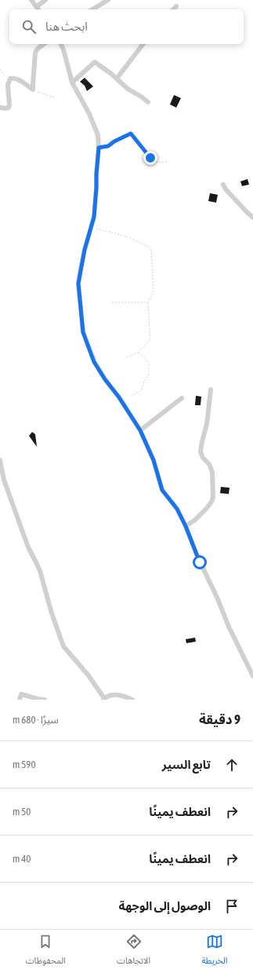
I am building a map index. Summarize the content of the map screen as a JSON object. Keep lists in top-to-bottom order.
{
  "page": {
    "search": "ابحث هنا",
    "heading": ["9 دقيقة", "سيرًا · 680 m"],
    "list": [
      ["تابع السير", "590 m"],
      ["انعطف يمينًا", "50 m"],
      ["انعطف يمينًا", "40 m"],
      "الوصول إلى الوجهة"
    ],
    "nav": ["الخريطة", "الاتجاهات", "المحفوظات"]
  }
}
